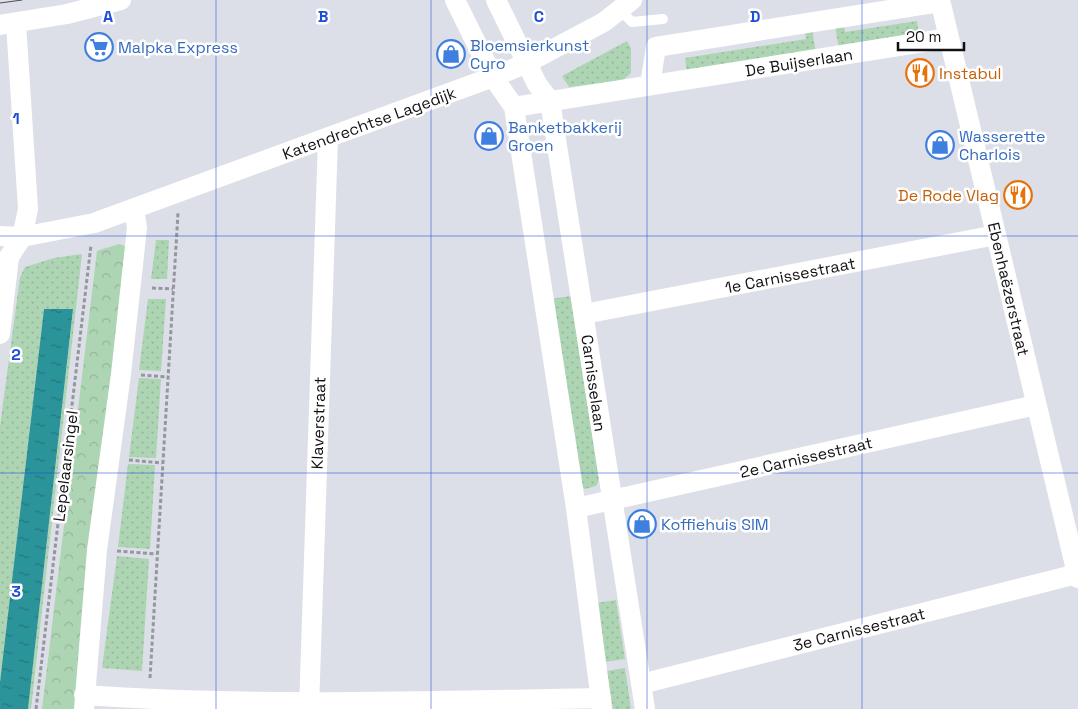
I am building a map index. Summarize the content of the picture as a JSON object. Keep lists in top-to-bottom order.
{
  "streets": {
    "street": [
      "De Buijserlaan",
      "Katendrechtse Lagedijk",
      "1e Carnissestraat",
      "Ebenhaëzerstraat",
      "Carnisselaan",
      "Klaverstraat",
      "2e Carnissestraat",
      "3e Carnissestraat"
    ],
    "path": ["Lepelaarsingel"]
  },
  "crossings": [
    ["De Buijserlaan", "Ebenhaëzerstraat"],
    ["De Buijserlaan", "Carnisselaan"],
    ["Katendrechtse Lagedijk", "Carnisselaan"],
    ["Katendrechtse Lagedijk", "Klaverstraat"],
    ["Katendrechtse Lagedijk", "Lepelaarsingel"],
    ["1e Carnissestraat", "Ebenhaëzerstraat"],
    ["1e Carnissestraat", "Carnisselaan"],
    ["Ebenhaëzerstraat", "2e Carnissestraat"],
    ["Ebenhaëzerstraat", "3e Carnissestraat"],
    ["Carnisselaan", "2e Carnissestraat"],
    ["Carnisselaan", "3e Carnissestraat"]
  ],
  "places": {
    "supermarket": ["Malpka Express"],
    "shop": [
      "Bloemsierkunst Cyro",
      "Banketbakkerij Groen",
      "Wasserette Charlois",
      "Koffiehuis SIM"
    ],
    "restaurant": ["Instabul", "De Rode Vlag"]
  },
  "scale_bar": "20 m",
  "grid": {
    "columns": [
      "A",
      "B",
      "C",
      "D"
    ],
    "rows": ["1", "2", "3"]
  }
}
